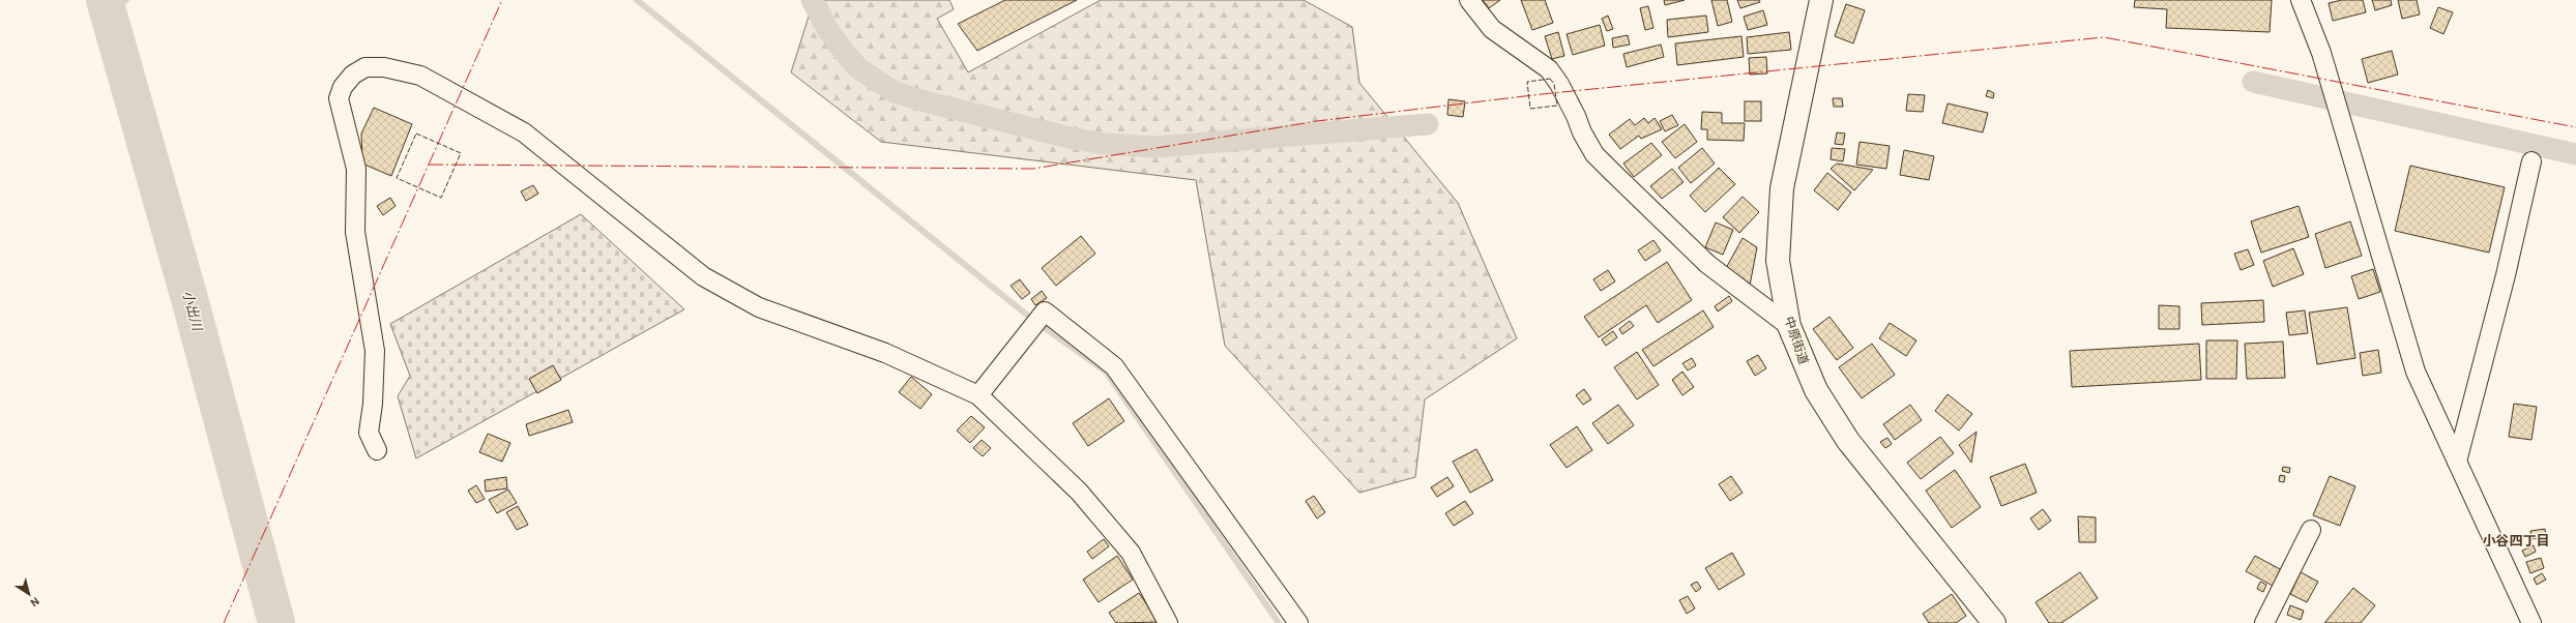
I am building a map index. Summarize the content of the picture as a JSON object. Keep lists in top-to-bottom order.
{
  "streets": {
    "main road": ["中原街道"]
  },
  "districts": ["小谷四丁目"],
  "water": ["小出川"],
  "north": "bottom right"
}
